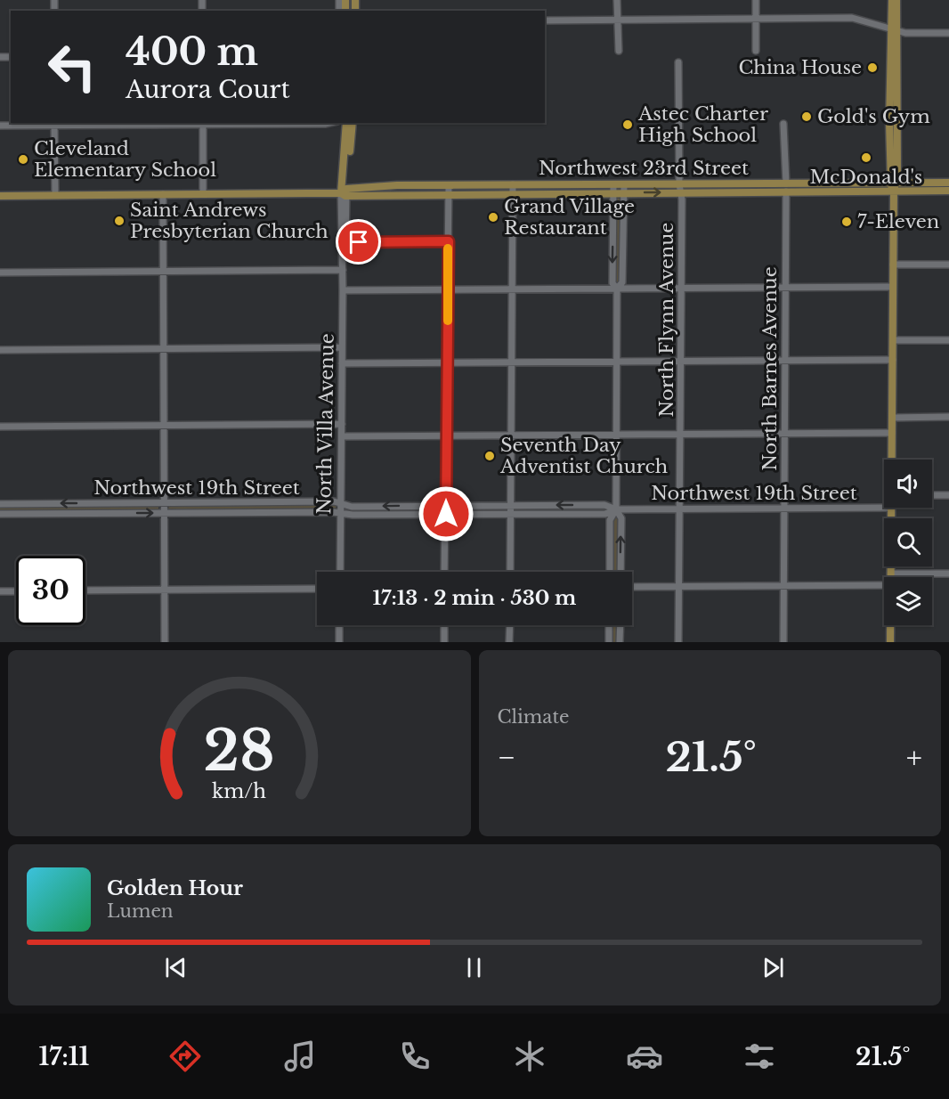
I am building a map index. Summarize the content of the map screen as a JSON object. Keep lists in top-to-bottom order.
{
  "streets": {
    "main road": ["Northwest 23rd Street", "North Villa Avenue"],
    "street": ["North Flynn Avenue", "North Barnes Avenue", "Northwest 19th Street"]
  },
  "crossings": [
    ["Northwest 23rd Street", "North Flynn Avenue"],
    ["Northwest 23rd Street", "North Barnes Avenue"],
    ["Northwest 23rd Street", "North Villa Avenue"],
    ["North Flynn Avenue", "Northwest 19th Street"],
    ["North Barnes Avenue", "Northwest 19th Street"],
    ["North Villa Avenue", "Northwest 19th Street"]
  ],
  "places": [
    "China House",
    "Gold's Gym",
    "Astec Charter High School",
    "McDonald's",
    "Cleveland Elementary School",
    "Grand Village Restaurant",
    "Saint Andrews Presbyterian Church",
    "7-Eleven",
    "Seventh Day Adventist Church"
  ],
  "page": {
    "turn": ["400 m", "Aurora Court"],
    "limit": "30",
    "trip": "17:13 · 2 min · 530 m",
    "tile": "Climate",
    "heat": ["−", "21.5°", "+"],
    "song": ["Golden Hour", "Lumen"],
    "tabs": ["17:11", "21.5°"],
    "gauge": ["28", "km/h"]
  }
}
